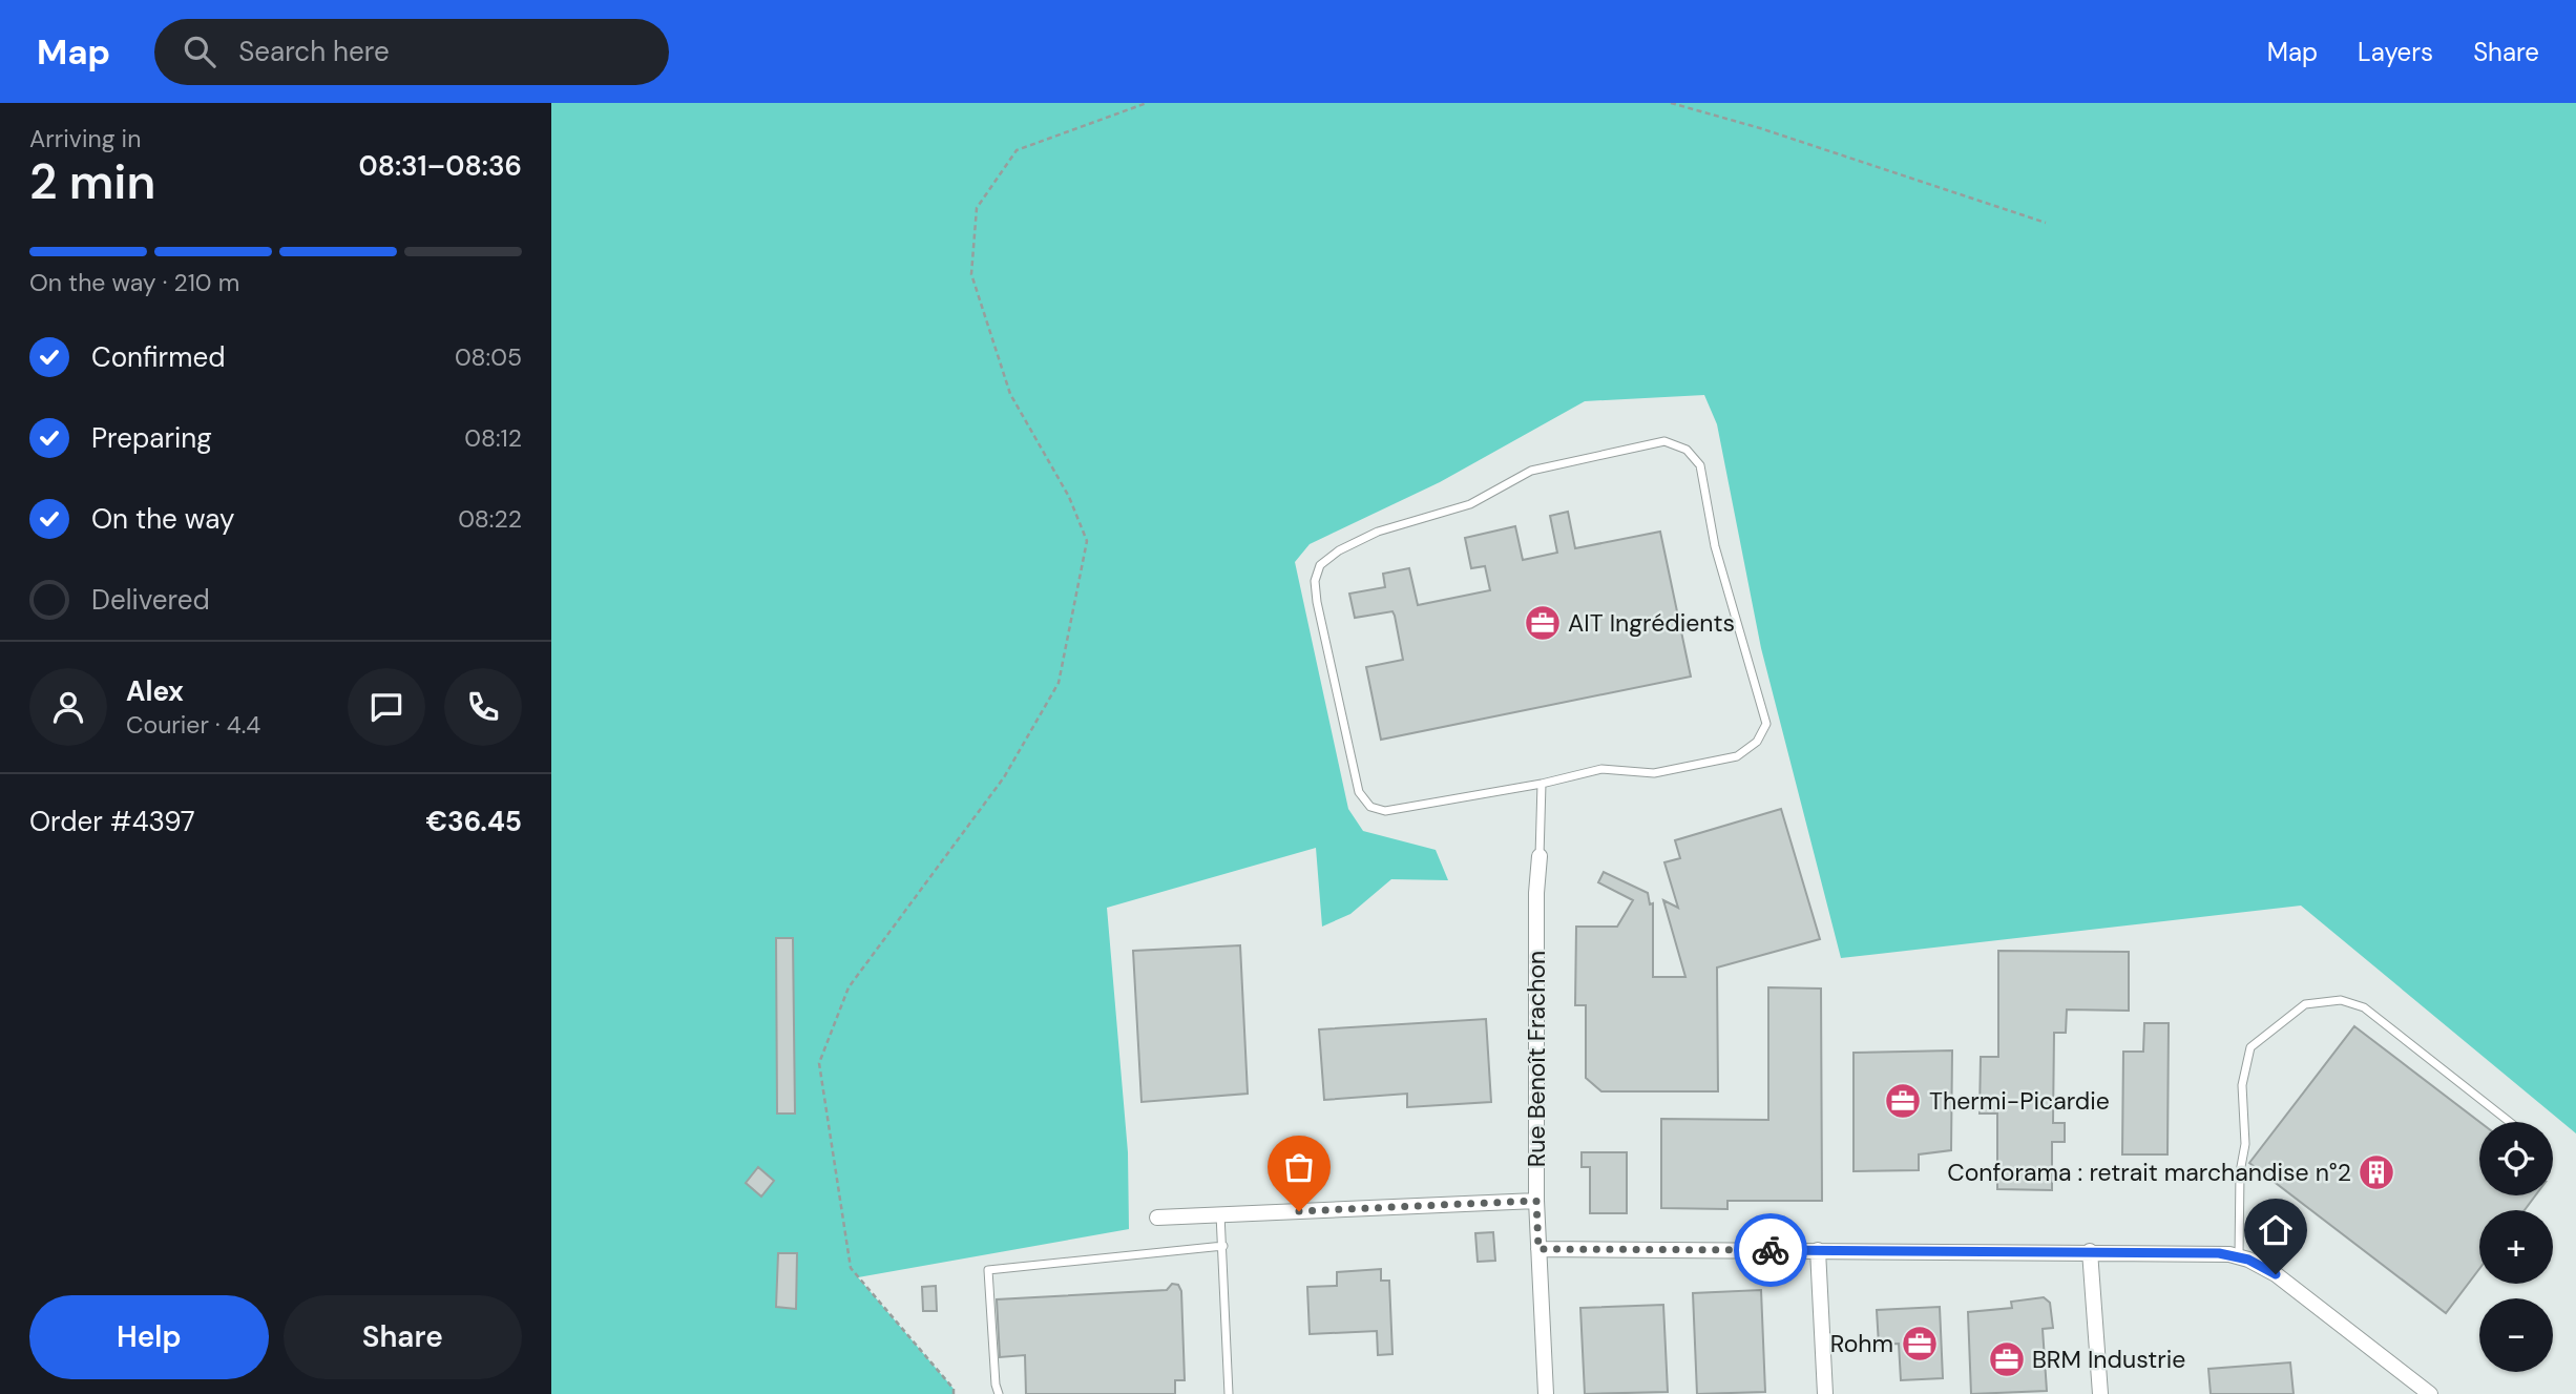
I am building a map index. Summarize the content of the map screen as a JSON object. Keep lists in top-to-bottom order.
{
  "streets": {
    "street": ["Rue Benoît Frachon"]
  },
  "places": {
    "office": [
      "AIT Ingrédients",
      "Thermi-Picardie",
      "Rohm",
      "BRM Industrie"
    ],
    "building": ["Conforama : retrait marchandise n°2"]
  },
  "page": {
    "header": "Map",
    "search": "Search here",
    "nav": ["Map", "Layers", "Share"],
    "heading": ["2 min", "Arriving in", "08:31–08:36"],
    "panel": [
      "Alex",
      "Courier · 4.4",
      "Order #4397",
      "€36.45"
    ],
    "bar": "On the way · 210 m",
    "list": [
      ["Confirmed", "08:05"],
      ["Preparing", "08:12"],
      ["On the way", "08:22"],
      "Delivered"
    ],
    "map_buttons": ["+", "−"],
    "buttons": ["Help", "Share"]
  }
}
